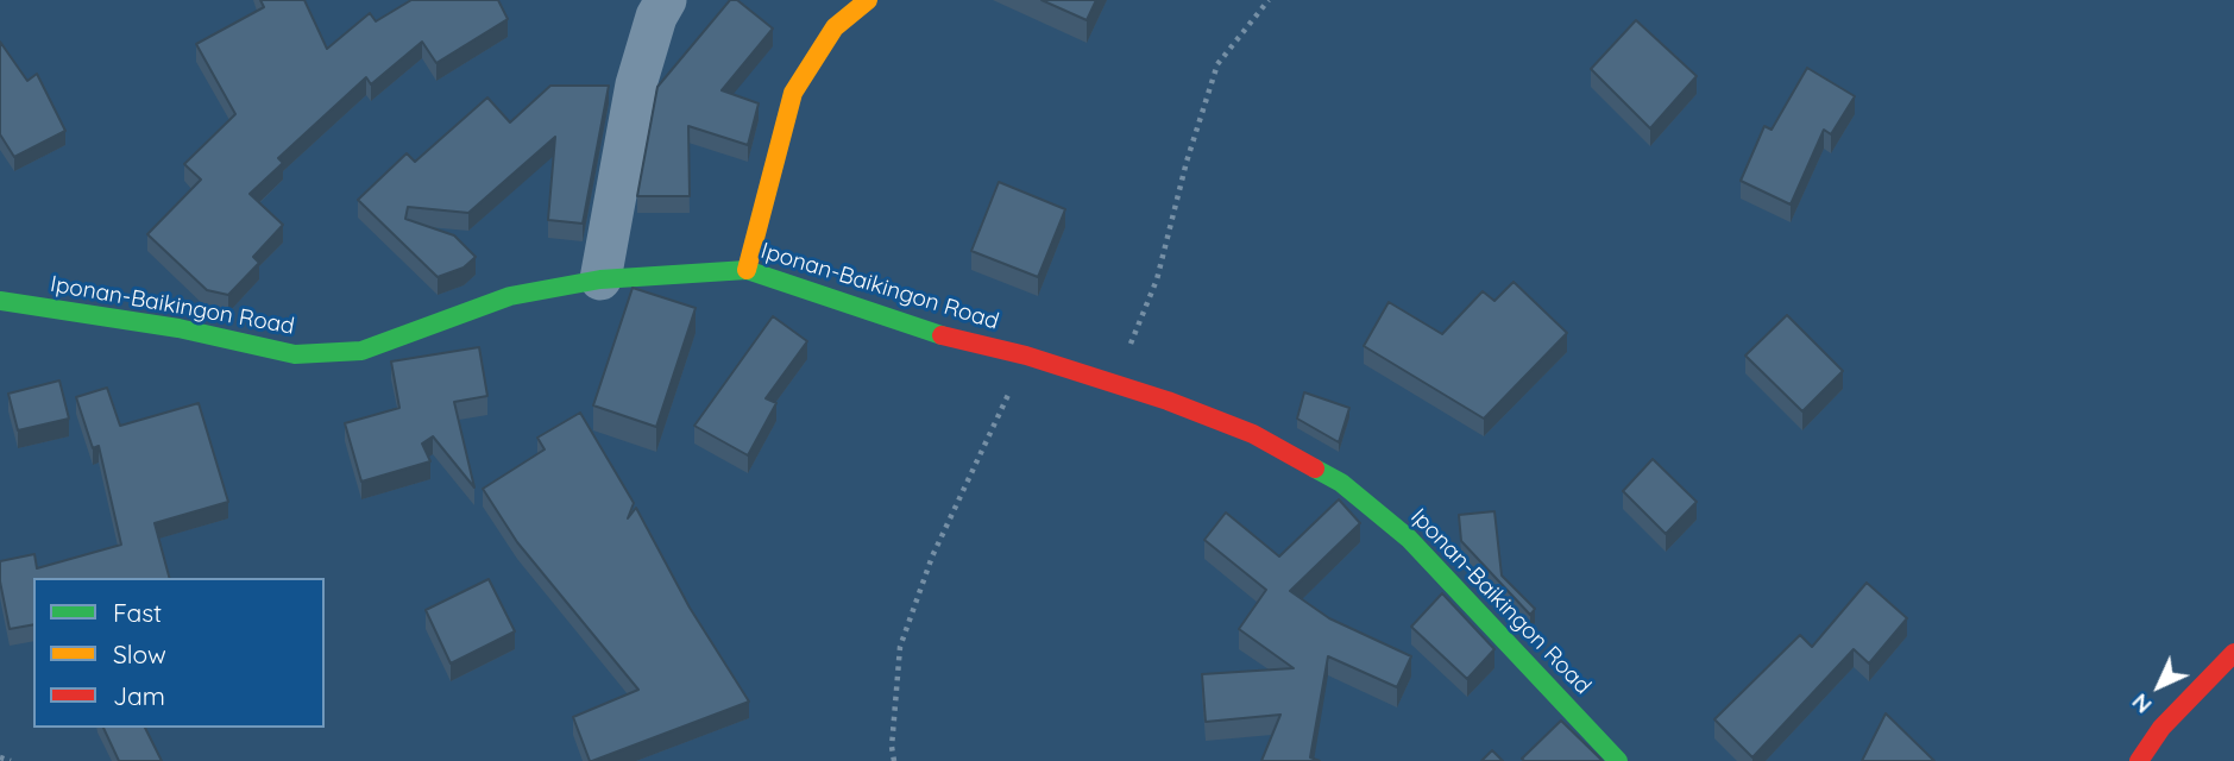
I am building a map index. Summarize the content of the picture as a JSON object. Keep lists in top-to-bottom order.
{
  "streets": {
    "street": ["Iponan-Baikingon Road"]
  },
  "legend": ["Fast", "Slow", "Jam"],
  "north": "bottom left"
}
